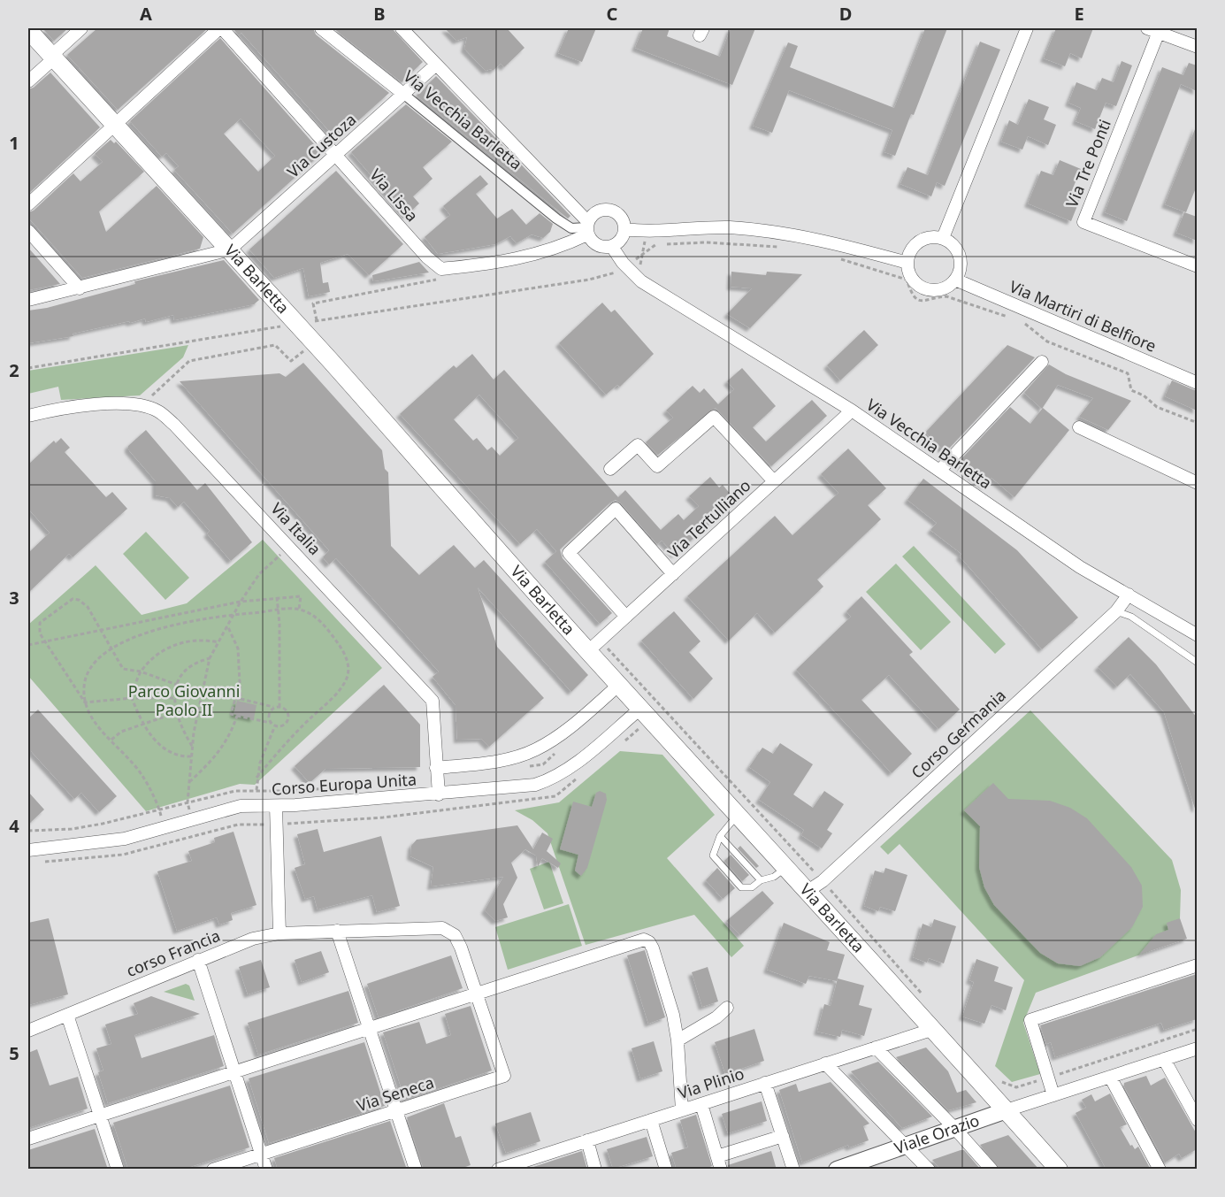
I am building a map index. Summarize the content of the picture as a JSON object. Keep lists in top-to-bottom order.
{
  "streets": {
    "main road": ["Via Barletta"],
    "street": [
      "Via Vecchia Barletta",
      "Via Custoza",
      "Via Tre Ponti",
      "Via Lissa",
      "Via Martiri di Belfiore",
      "Via Tertulliano",
      "Via Italia",
      "Corso Germania",
      "Corso Europa Unita",
      "corso Francia",
      "Via Plinio",
      "Via Seneca",
      "Viale Orazio"
    ]
  },
  "crossings": [
    ["Via Vecchia Barletta", "Via Custoza"],
    ["Via Vecchia Barletta", "Via Tertulliano"],
    ["Via Vecchia Barletta", "Corso Germania"],
    ["Via Custoza", "Via Lissa"],
    ["Via Custoza", "Via Barletta"],
    ["Via Barletta", "Via Tertulliano"],
    ["Via Barletta", "Corso Germania"],
    ["Via Barletta", "Corso Europa Unita"],
    ["Via Barletta", "Via Plinio"],
    ["Via Barletta", "Viale Orazio"],
    ["Via Italia", "Corso Europa Unita"],
    ["corso Francia", "Via Seneca"]
  ],
  "parks": ["Parco Giovanni Paolo II"],
  "grid": {
    "columns": [
      "A",
      "B",
      "C",
      "D",
      "E"
    ],
    "rows": [
      "1",
      "2",
      "3",
      "4",
      "5"
    ]
  }
}
